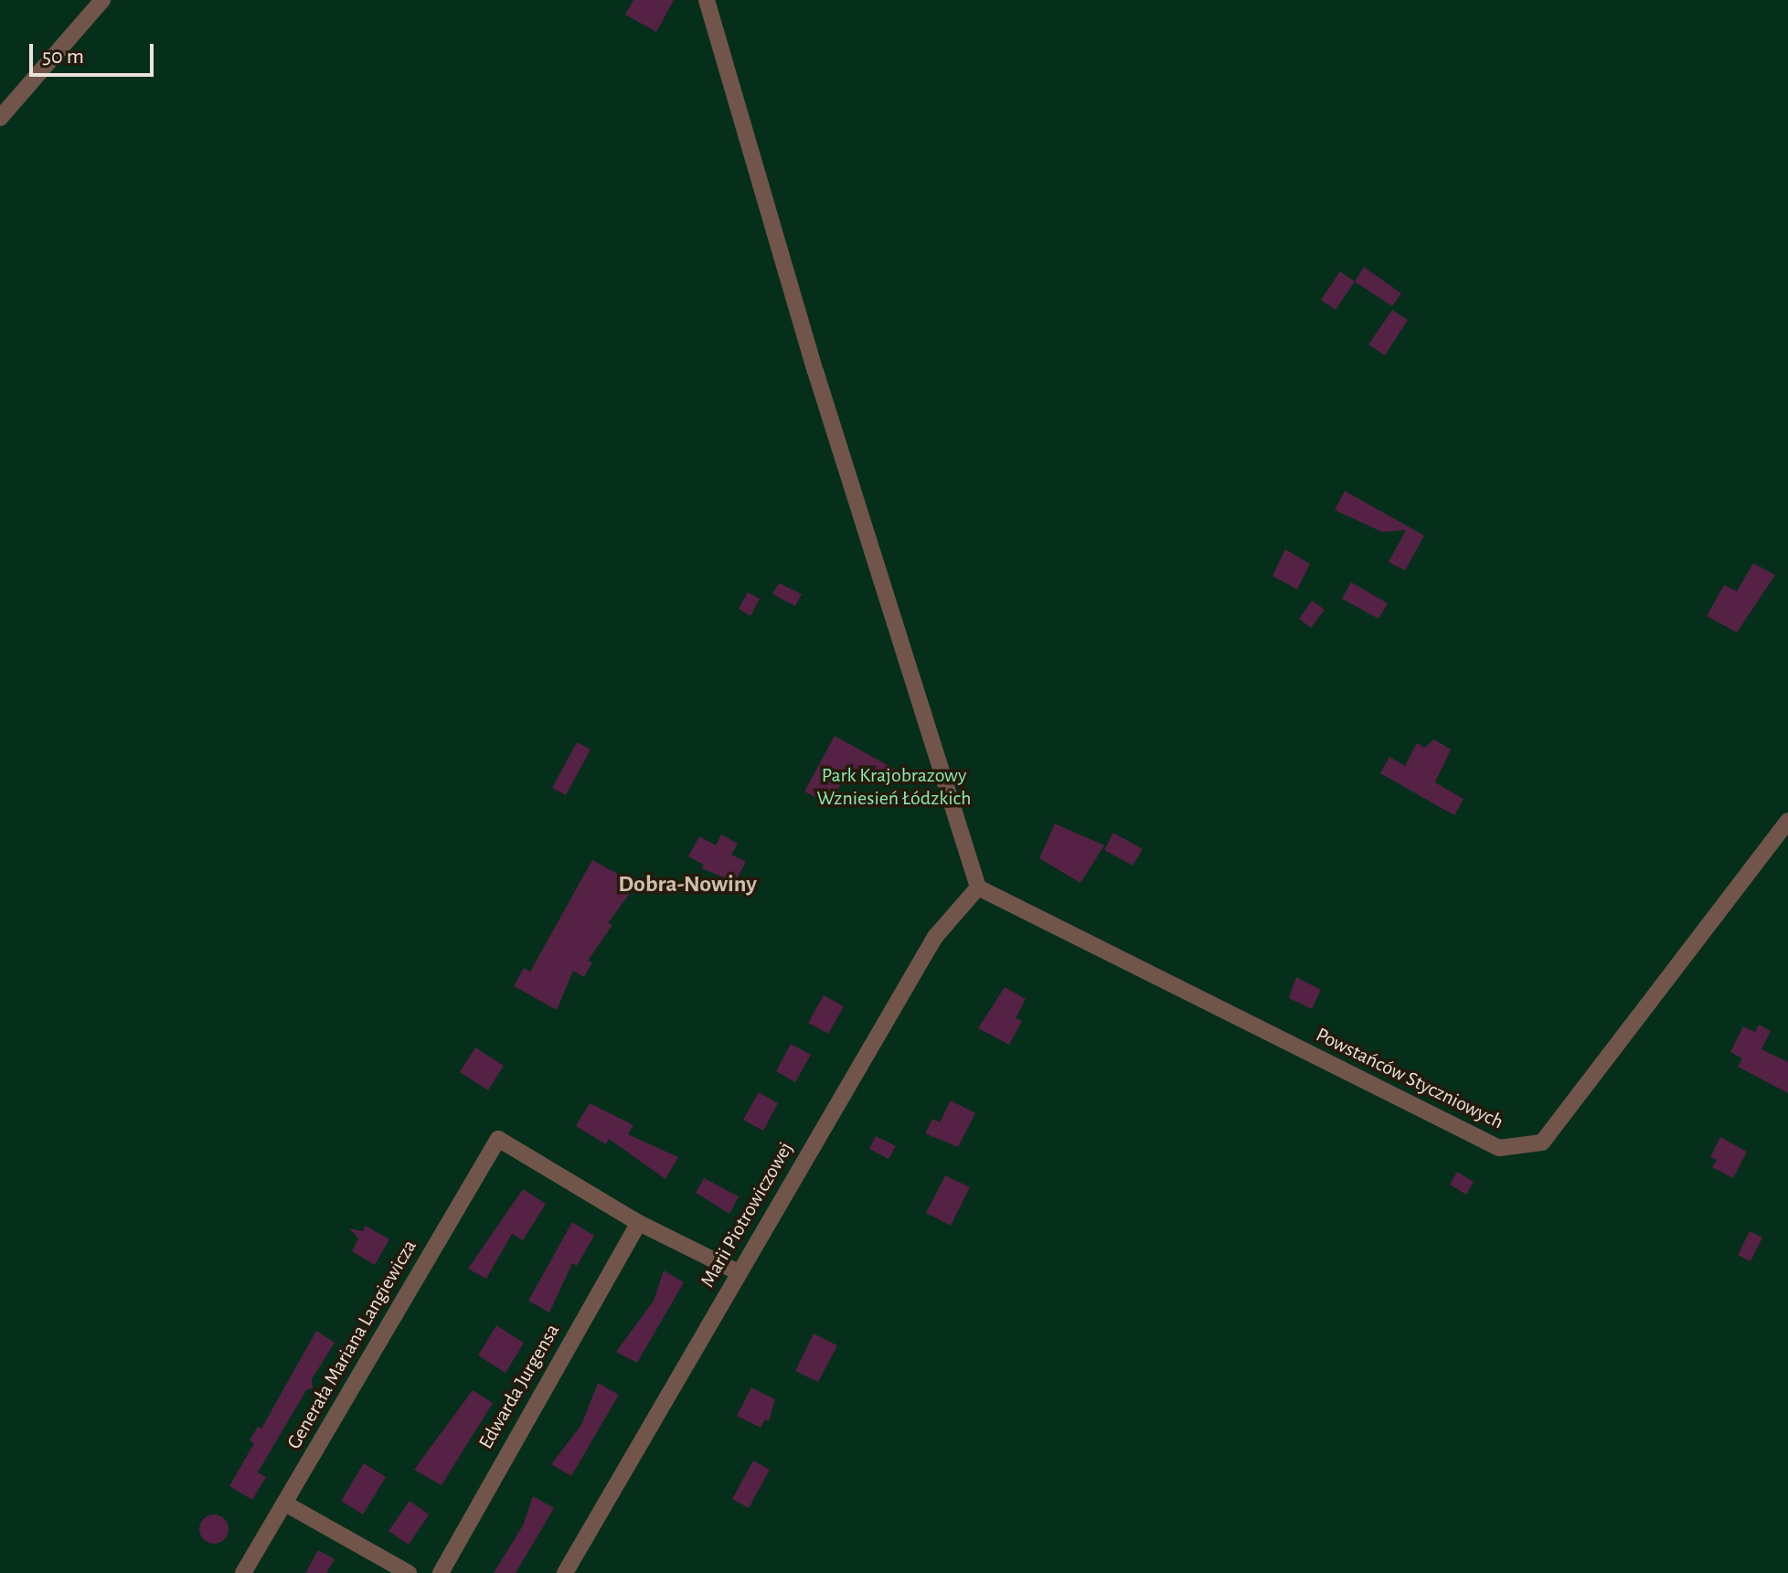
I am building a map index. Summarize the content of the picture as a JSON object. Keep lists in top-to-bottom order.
{
  "streets": {
    "street": [
      "Powstańców Styczniowych",
      "Marii Piotrowiczowej",
      "Generała Mariana Langiewicza",
      "Edwarda Jurgensa"
    ]
  },
  "crossings": [
    ["Powstańców Styczniowych", "Marii Piotrowiczowej"],
    ["Generała Mariana Langiewicza", "Edwarda Jurgensa"]
  ],
  "districts": ["Dobra-Nowiny"],
  "parks": ["Park Krajobrazowy Wzniesień Łódzkich"],
  "scale_bar": "50 m"
}
